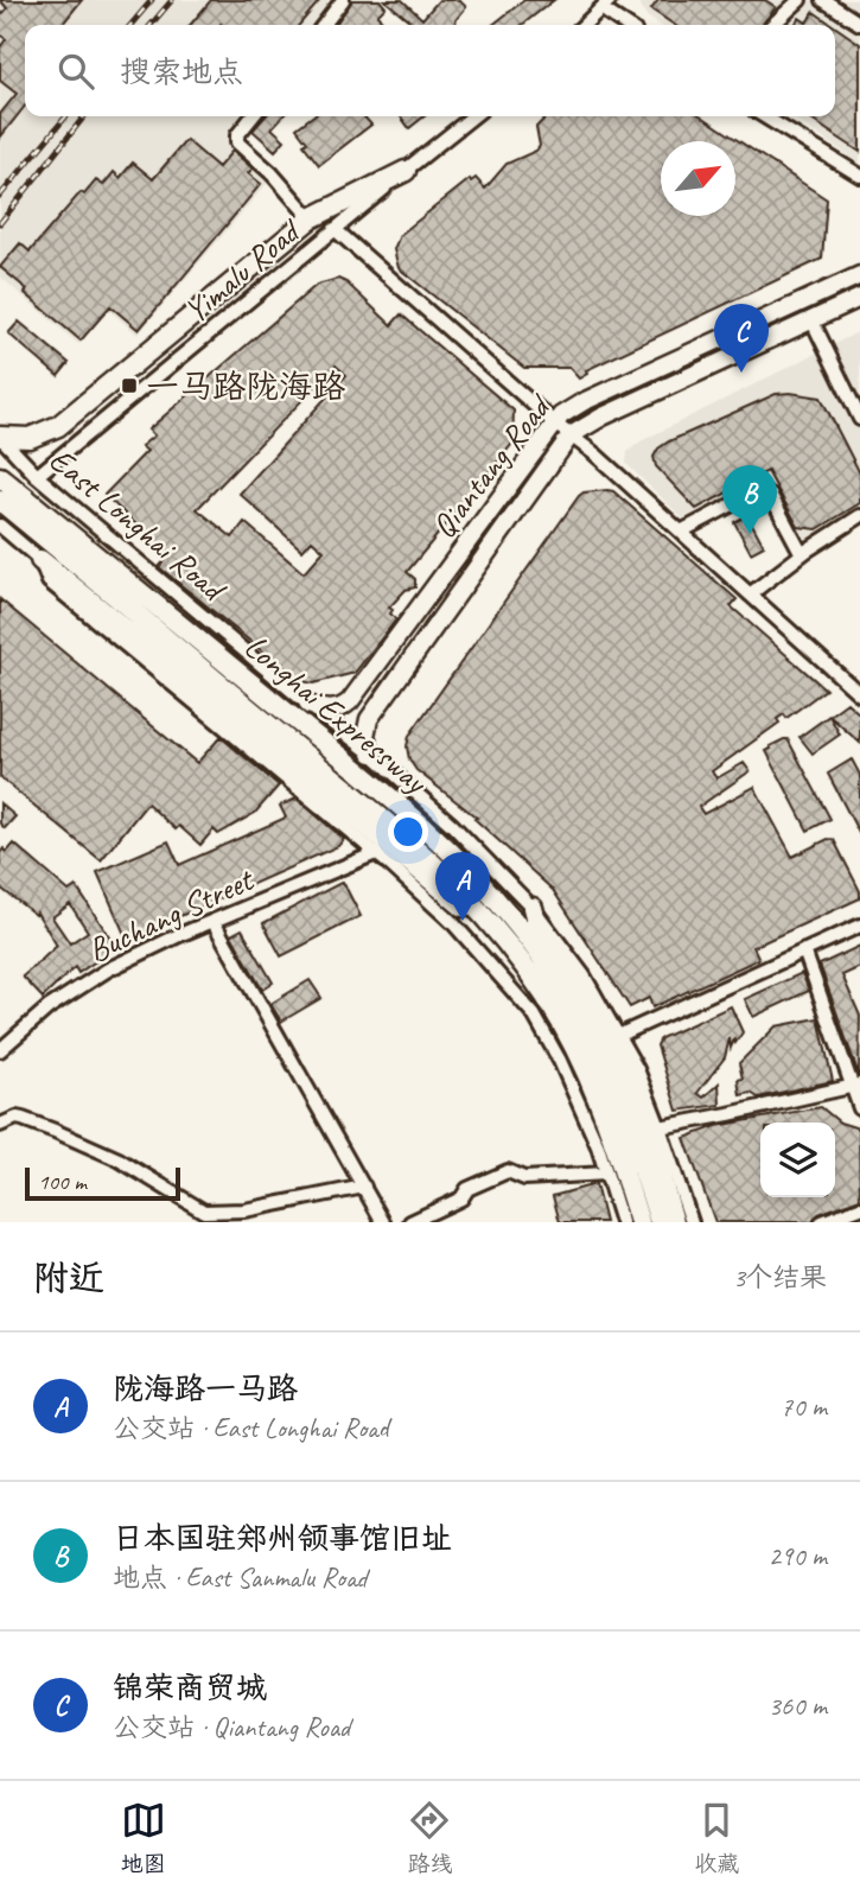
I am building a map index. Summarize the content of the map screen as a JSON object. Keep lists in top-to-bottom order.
{
  "streets": {
    "highway": ["Longhai Expressway"],
    "main road": ["Qiantang Road"],
    "street": ["Yimalu Road", "East Longhai Road", "Buchang Street"]
  },
  "crossings": [
    ["Yimalu Road", "East Longhai Road"],
    ["Qiantang Road", "East Longhai Road"]
  ],
  "places": {
    "transit": ["一马路陇海路"]
  },
  "scale_bar": "100 m",
  "north": "top right",
  "page": {
    "search": "搜索地点",
    "pins": ["C", "B", "A"],
    "scale": "100 m",
    "heading": ["附近", "3个结果"],
    "list": [
      {
        "mark": "A",
        "name": "陇海路一马路",
        "note": "公交站 · East Longhai Road",
        "value": "70 m"
      },
      {
        "mark": "B",
        "name": "日本国驻郑州领事馆旧址",
        "note": "地点 · East Sanmalu Road",
        "value": "290 m"
      },
      {
        "mark": "C",
        "name": "锦荣商贸城",
        "note": "公交站 · Qiantang Road",
        "value": "360 m"
      }
    ],
    "nav": ["地图", "路线", "收藏"]
  }
}
